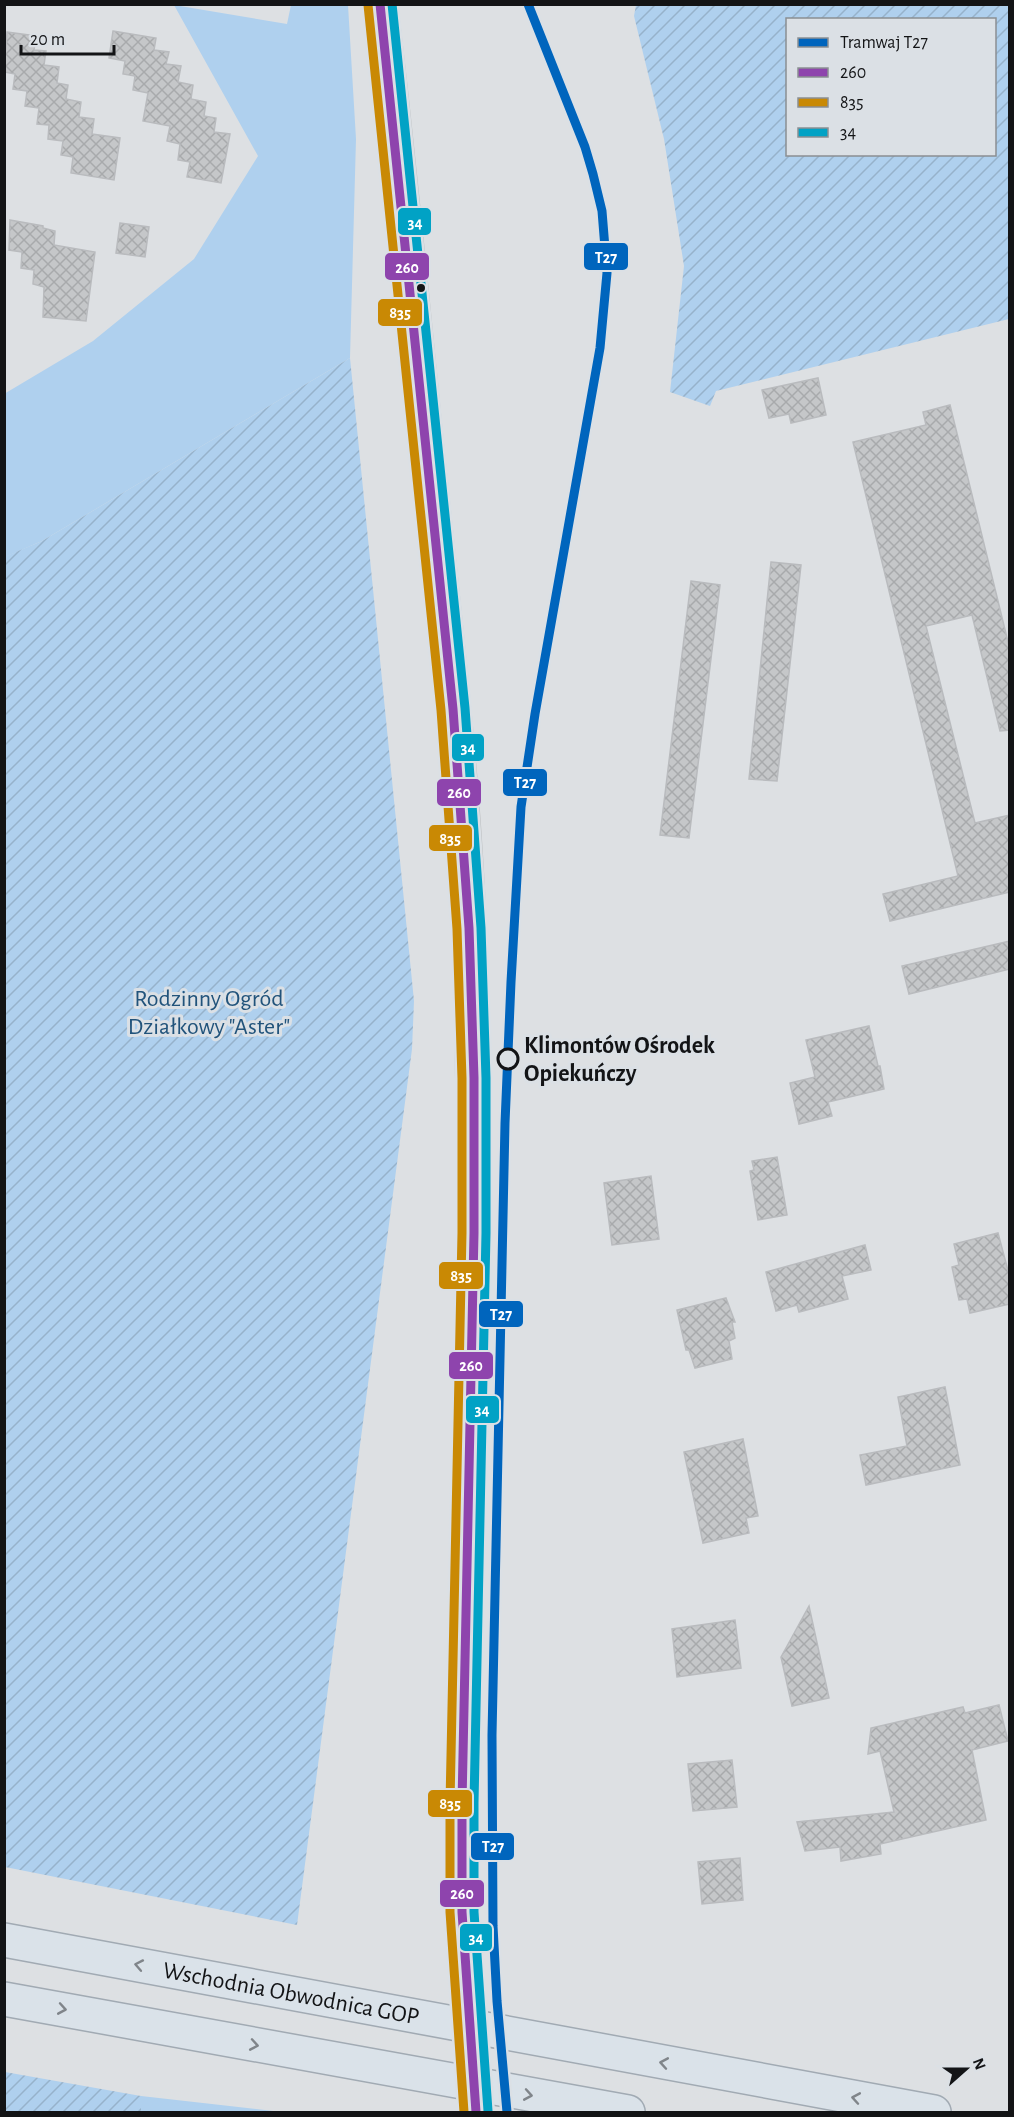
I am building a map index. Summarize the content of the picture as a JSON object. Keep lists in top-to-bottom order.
{
  "streets": {
    "highway": ["Wschodnia Obwodnica GOP"]
  },
  "parks": ["Rodzinny Ogród Działkowy \"Aster\""],
  "places": ["Klimontów Ośrodek Opiekuńczy"],
  "lines": [
    "tram line T27",
    "transit line 260",
    "transit line 34",
    "transit line 835"
  ],
  "legend": [
    "Tramwaj T27",
    "260",
    "835",
    "34"
  ],
  "scale_bar": "20 m",
  "north": "right"
}
